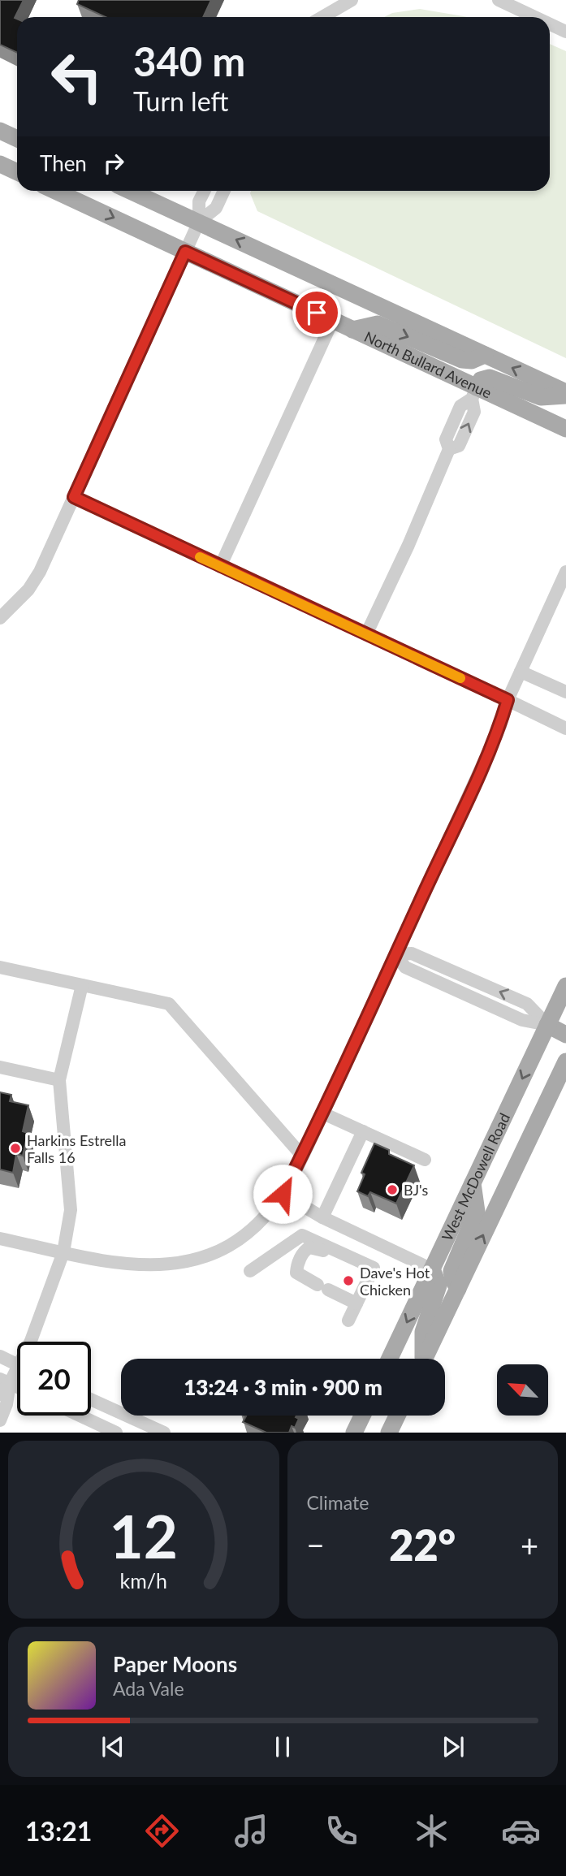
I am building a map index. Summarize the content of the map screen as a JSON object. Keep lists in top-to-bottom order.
{
  "streets": {
    "main road": ["North Bullard Avenue", "West McDowell Road"]
  },
  "places": ["Harkins Estrella Falls 16", "BJ's", "Dave's Hot Chicken"],
  "north": "top left",
  "page": {
    "turn": ["340 m", "Turn left"],
    "then": "Then",
    "limit": "20",
    "trip": "13:24 · 3 min · 900 m",
    "tile": "Climate",
    "heat": ["−", "22°", "+"],
    "song": ["Paper Moons", "Ada Vale"],
    "tabs": "13:21",
    "gauge": ["12", "km/h"]
  }
}
